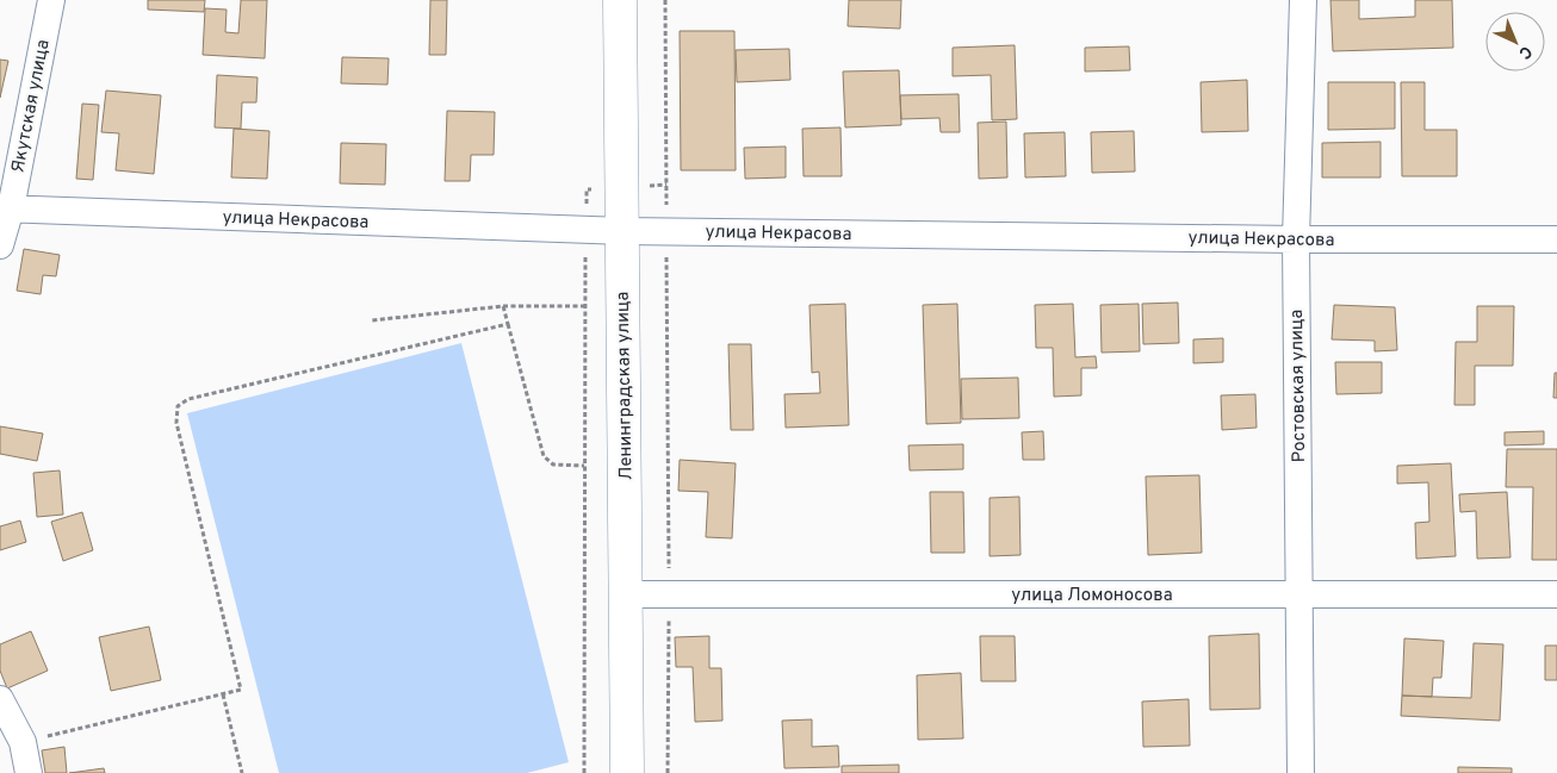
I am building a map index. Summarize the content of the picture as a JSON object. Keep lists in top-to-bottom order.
{
  "streets": {
    "main road": ["Ленинградская улица"],
    "street": [
      "Якутская улица",
      "улица Некрасова",
      "Ростовская улица",
      "улица Ломоносова"
    ]
  },
  "crossings": [
    ["Якутская улица", "улица Некрасова"],
    ["улица Некрасова", "Ленинградская улица"],
    ["улица Некрасова", "Ростовская улица"],
    ["Ленинградская улица", "улица Ломоносова"],
    ["Ростовская улица", "улица Ломоносова"]
  ],
  "north": "bottom right"
}
